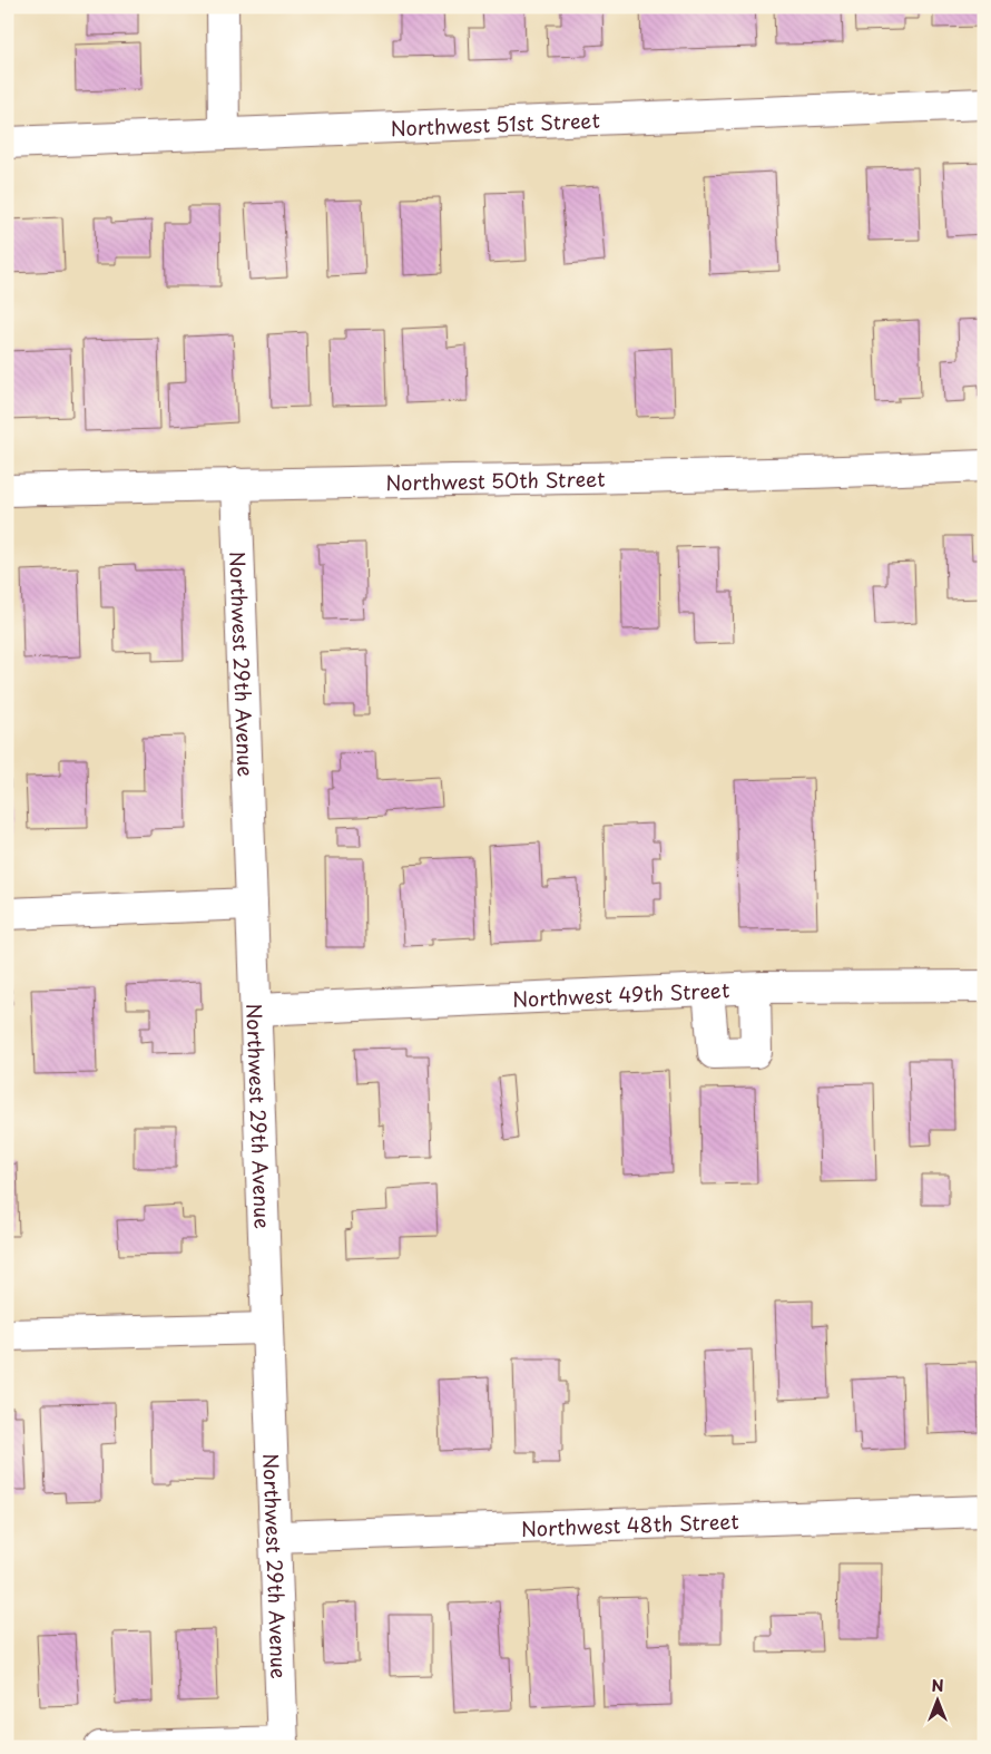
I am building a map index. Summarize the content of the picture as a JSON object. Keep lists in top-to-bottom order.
{
  "streets": {
    "street": [
      "Northwest 51st Street",
      "Northwest 50th Street",
      "Northwest 29th Avenue",
      "Northwest 49th Street",
      "Northwest 48th Street"
    ]
  },
  "crossings": [
    ["Northwest 50th Street", "Northwest 29th Avenue"],
    ["Northwest 29th Avenue", "Northwest 49th Street"],
    ["Northwest 29th Avenue", "Northwest 48th Street"]
  ],
  "north": "top"
}
